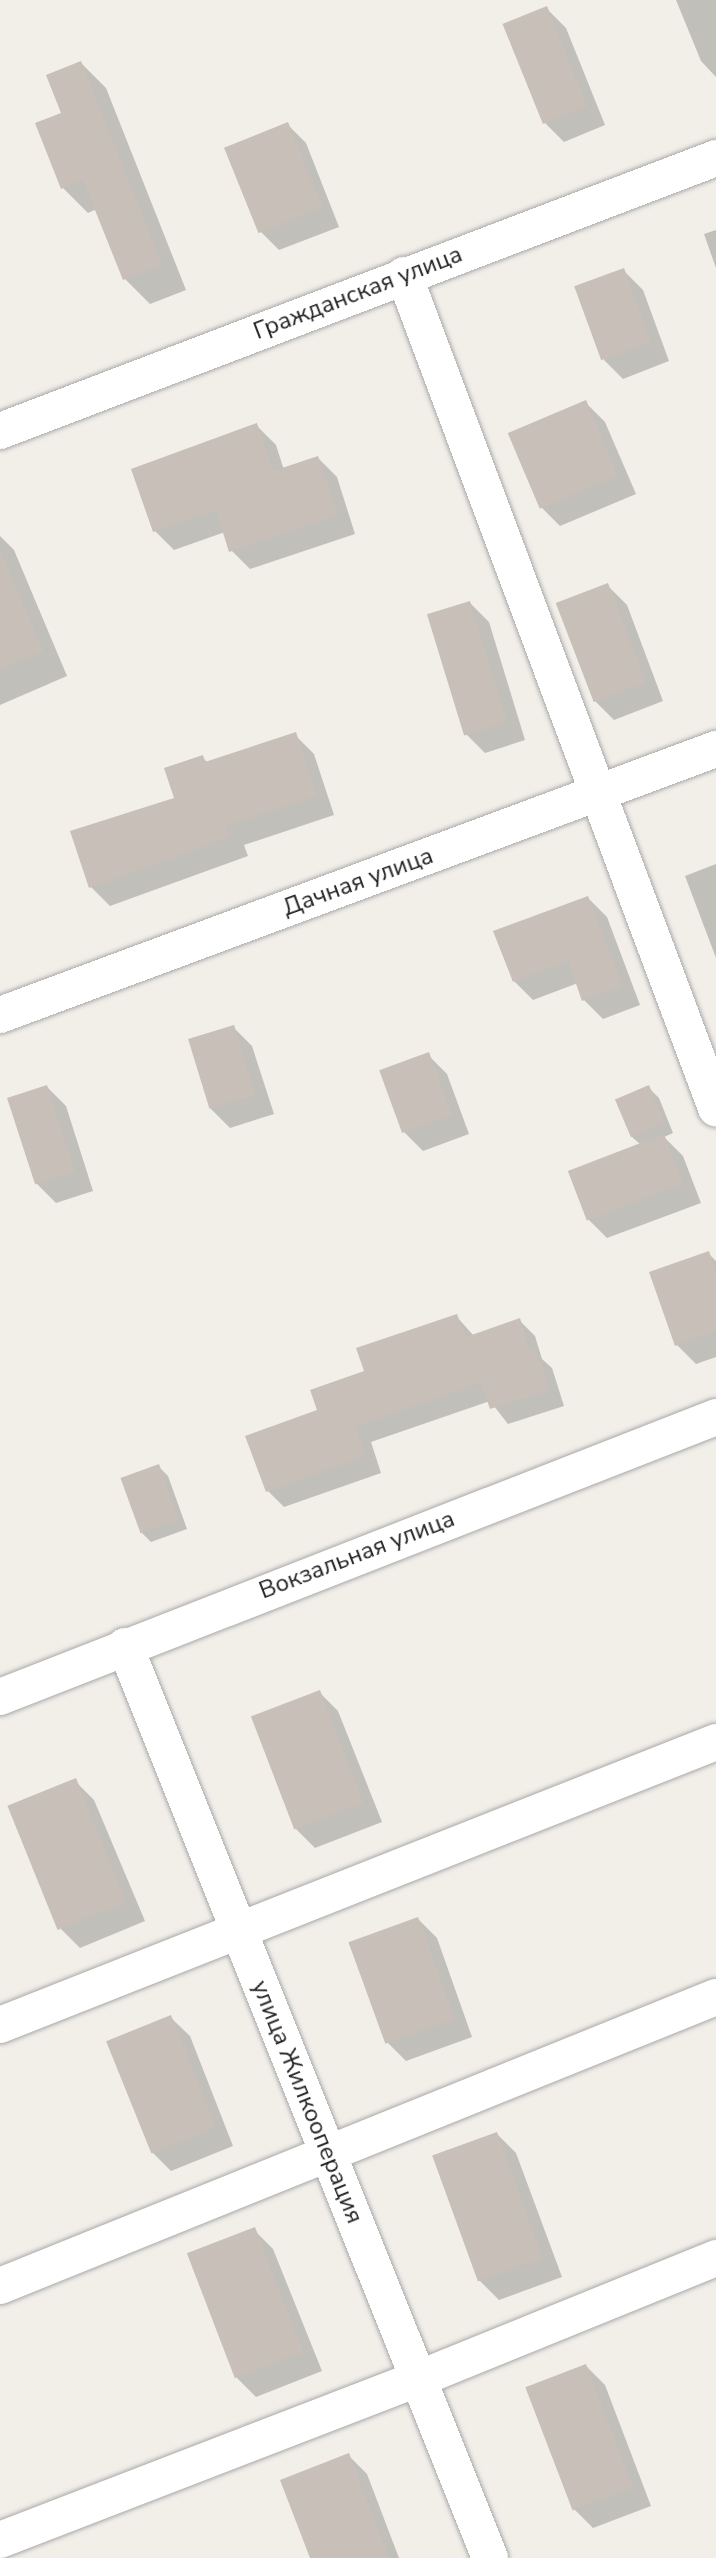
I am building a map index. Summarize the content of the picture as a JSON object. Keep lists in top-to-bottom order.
{
  "streets": {
    "street": [
      "Гражданская улица",
      "Дачная улица",
      "Вокзальная улица",
      "улица Жилкооперация"
    ]
  },
  "crossings": [
    ["Вокзальная улица", "улица Жилкооперация"]
  ]
}
